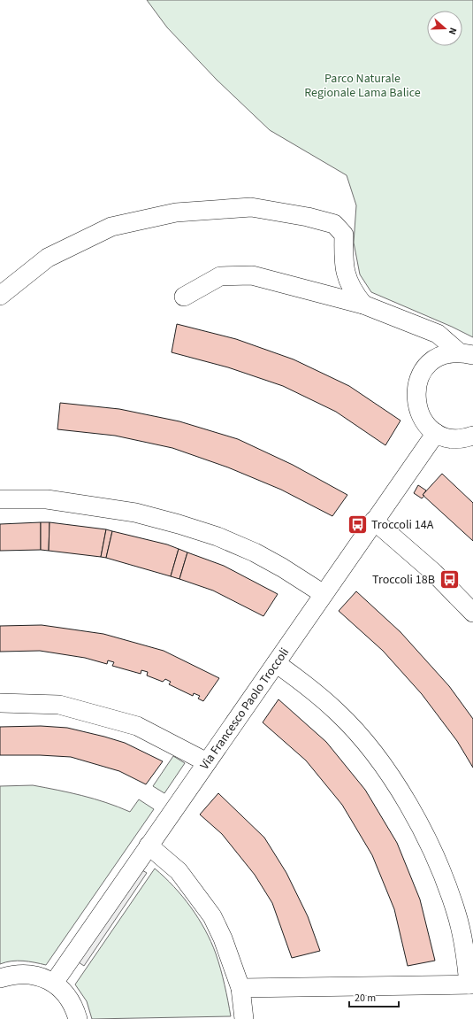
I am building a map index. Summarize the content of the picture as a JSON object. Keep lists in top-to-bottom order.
{
  "streets": {
    "street": ["Via Francesco Paolo Troccoli"]
  },
  "parks": ["Parco Naturale Regionale Lama Balice"],
  "places": {
    "bus stop": ["Troccoli 14A", "Troccoli 18B"]
  },
  "scale_bar": "20 m",
  "north": "right"
}
